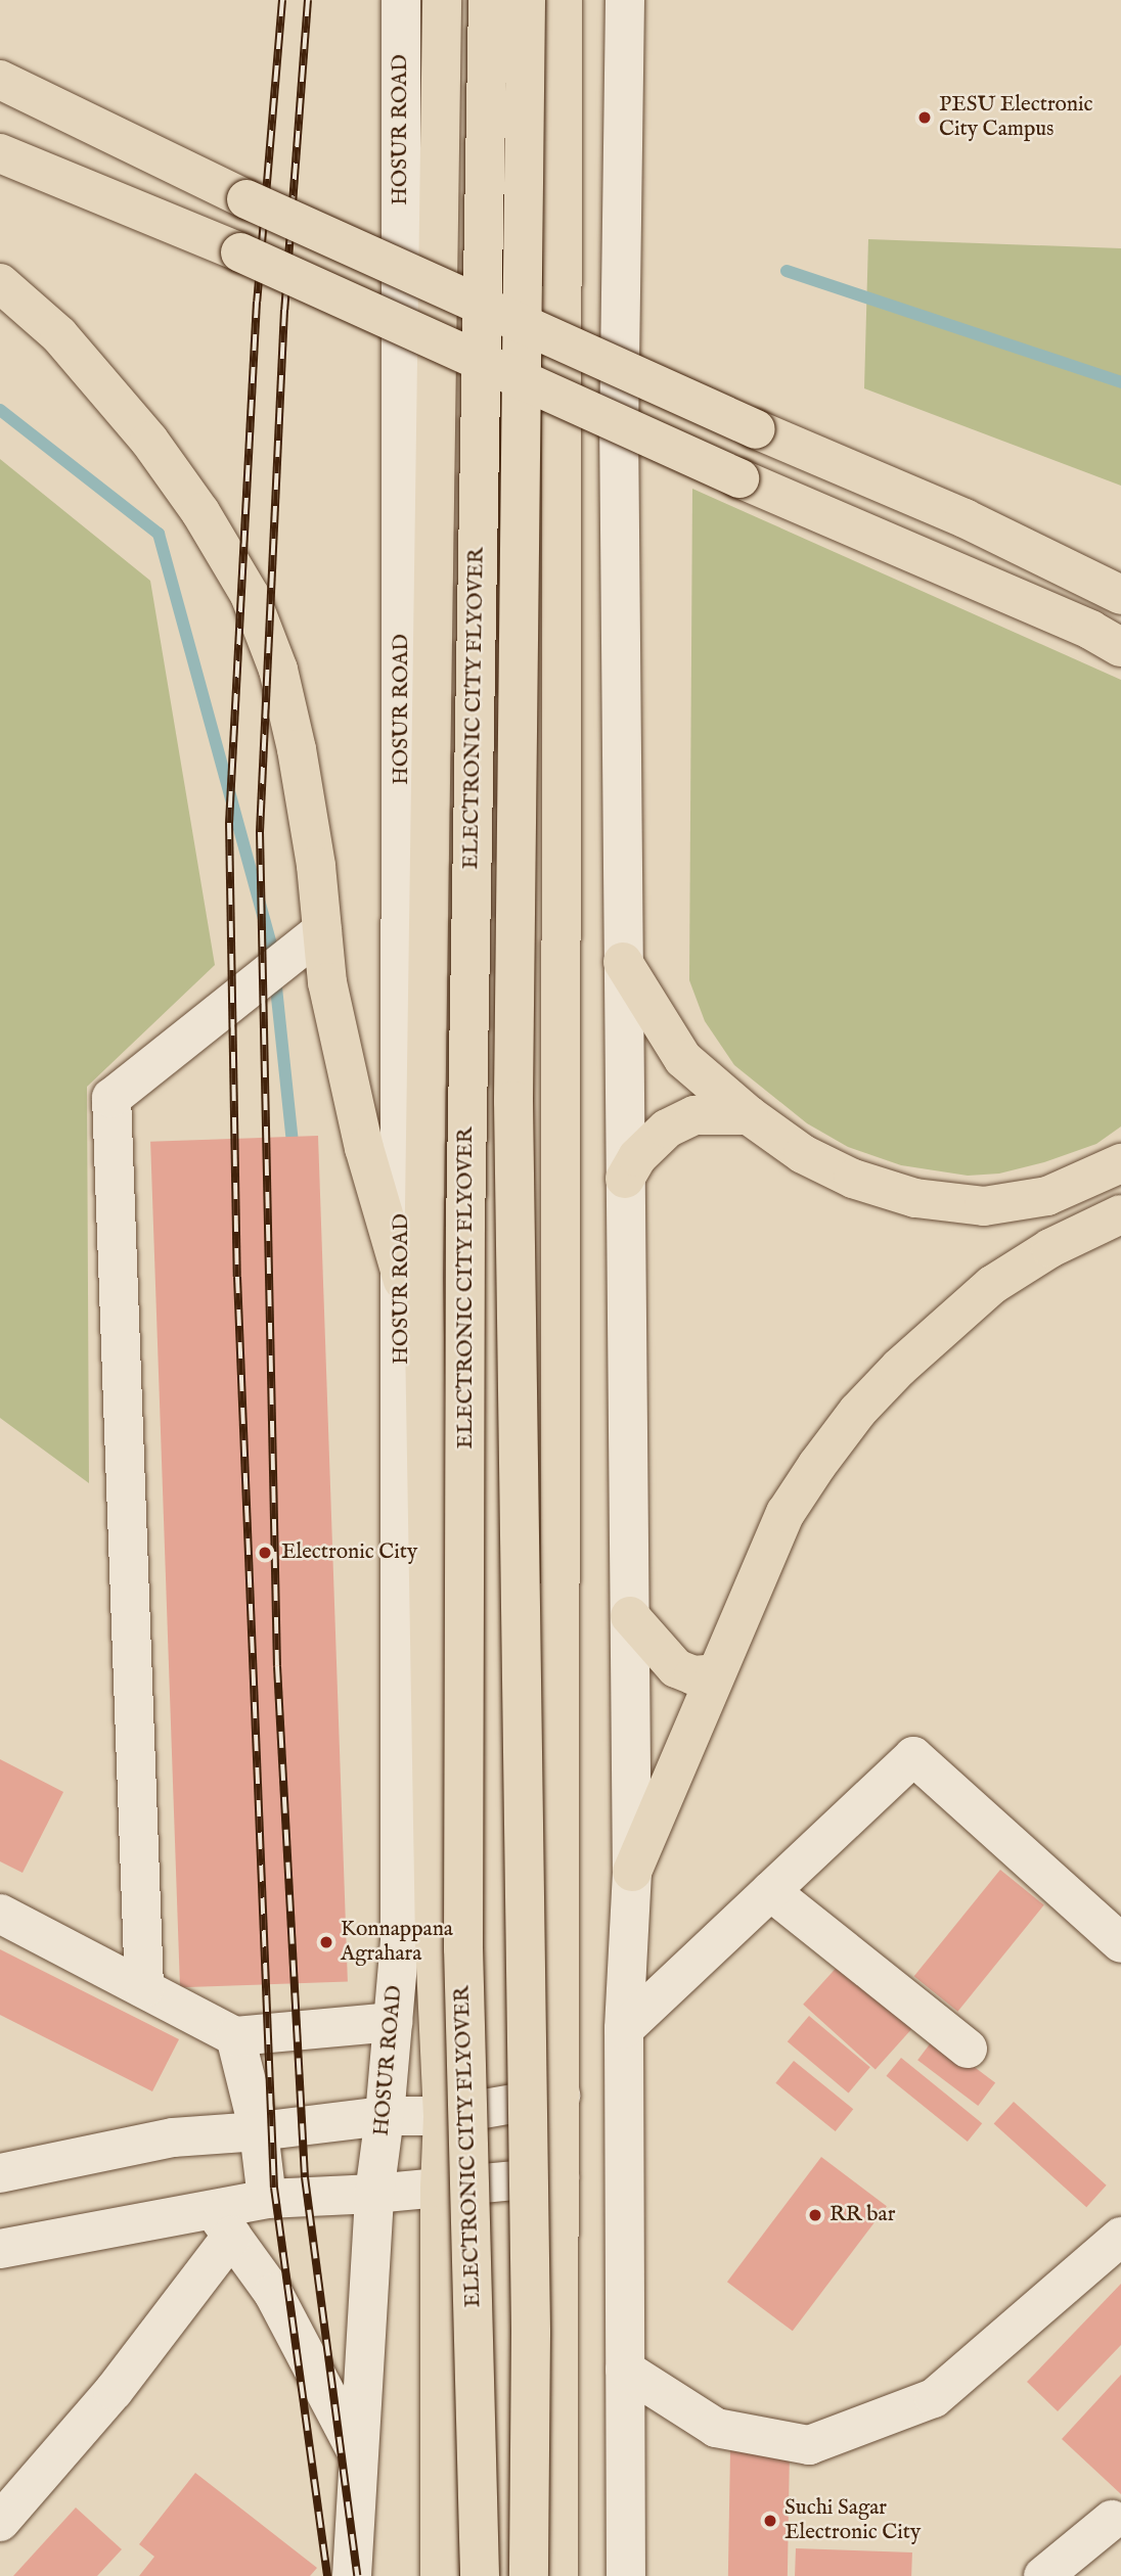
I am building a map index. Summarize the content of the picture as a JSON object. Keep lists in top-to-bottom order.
{
  "streets": {
    "highway": ["HOSUR ROAD", "ELECTRONIC CITY FLYOVER"]
  },
  "places": [
    "PESU Electronic City Campus",
    "Electronic City",
    "Konnappana Agrahara",
    "RR bar",
    "Suchi Sagar Electronic City"
  ]
}
